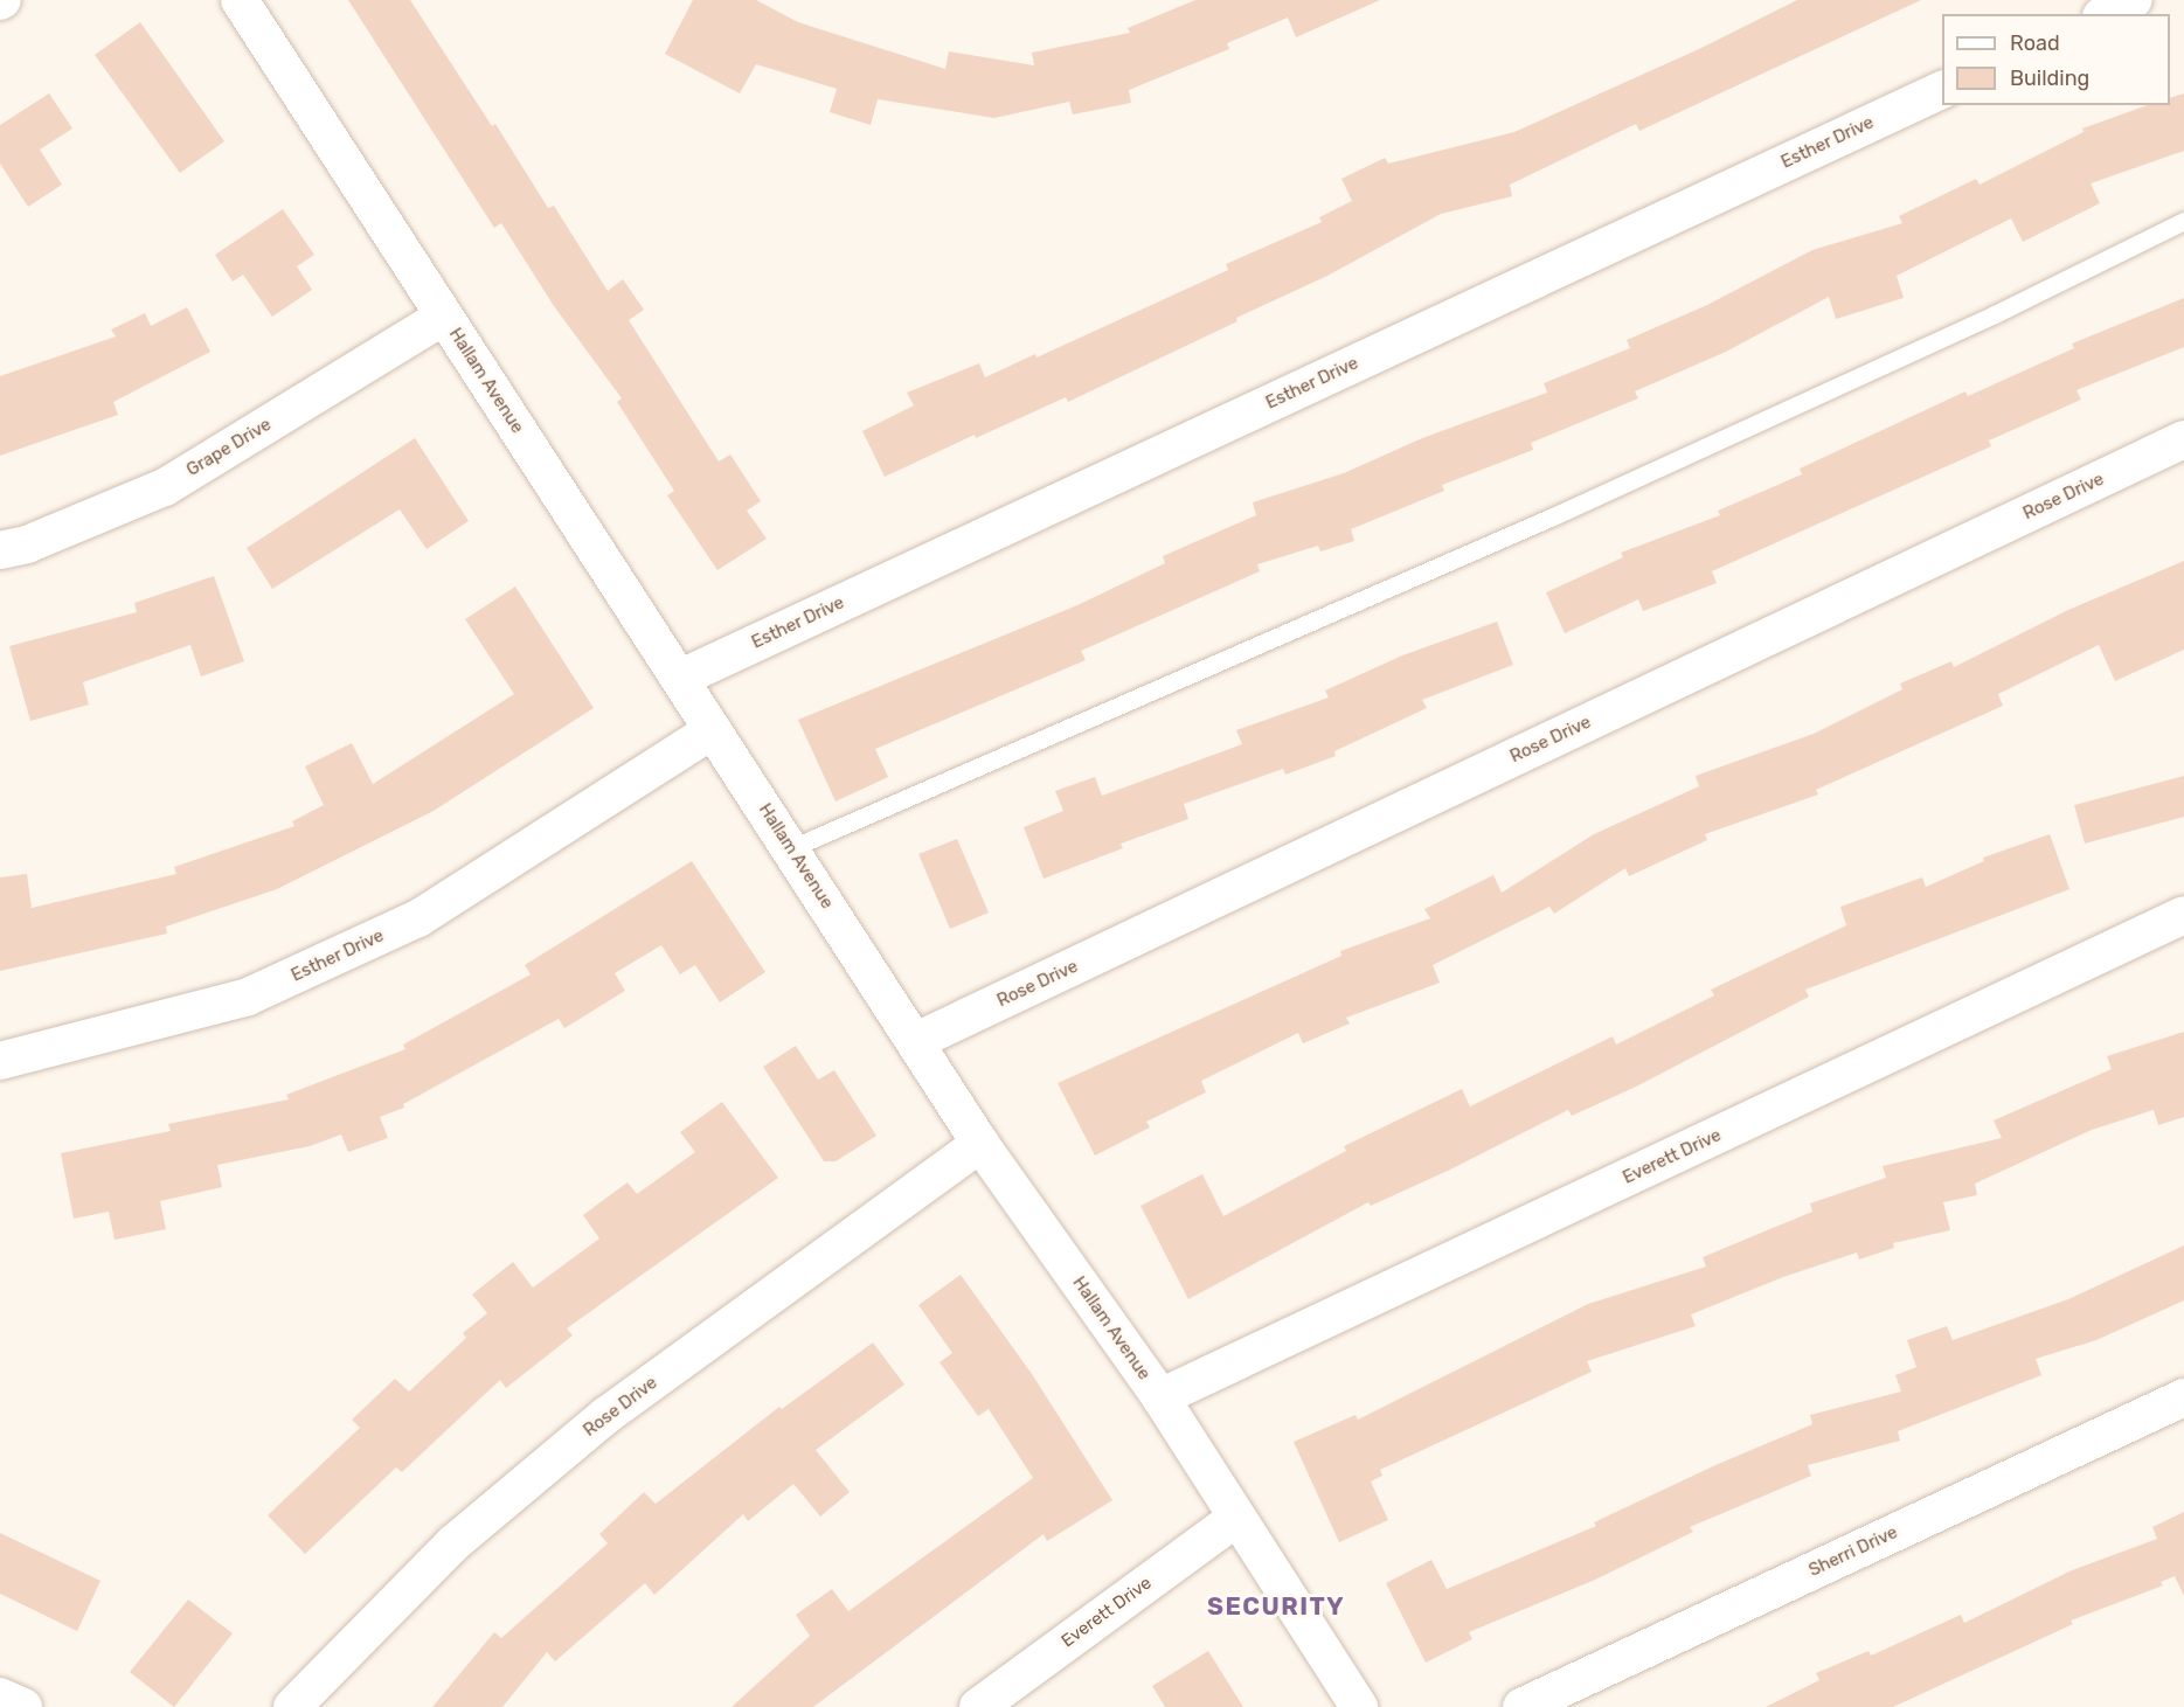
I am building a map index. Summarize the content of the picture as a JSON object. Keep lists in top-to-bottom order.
{
  "streets": {
    "street": [
      "Esther Drive",
      "Hallam Avenue",
      "Grape Drive",
      "Rose Drive",
      "Everett Drive",
      "Sherri Drive"
    ]
  },
  "crossings": [
    ["Esther Drive", "Hallam Avenue"],
    ["Hallam Avenue", "Grape Drive"],
    ["Hallam Avenue", "Rose Drive"],
    ["Hallam Avenue", "Everett Drive"]
  ],
  "districts": ["SECURITY"],
  "legend": ["Road", "Building"]
}
